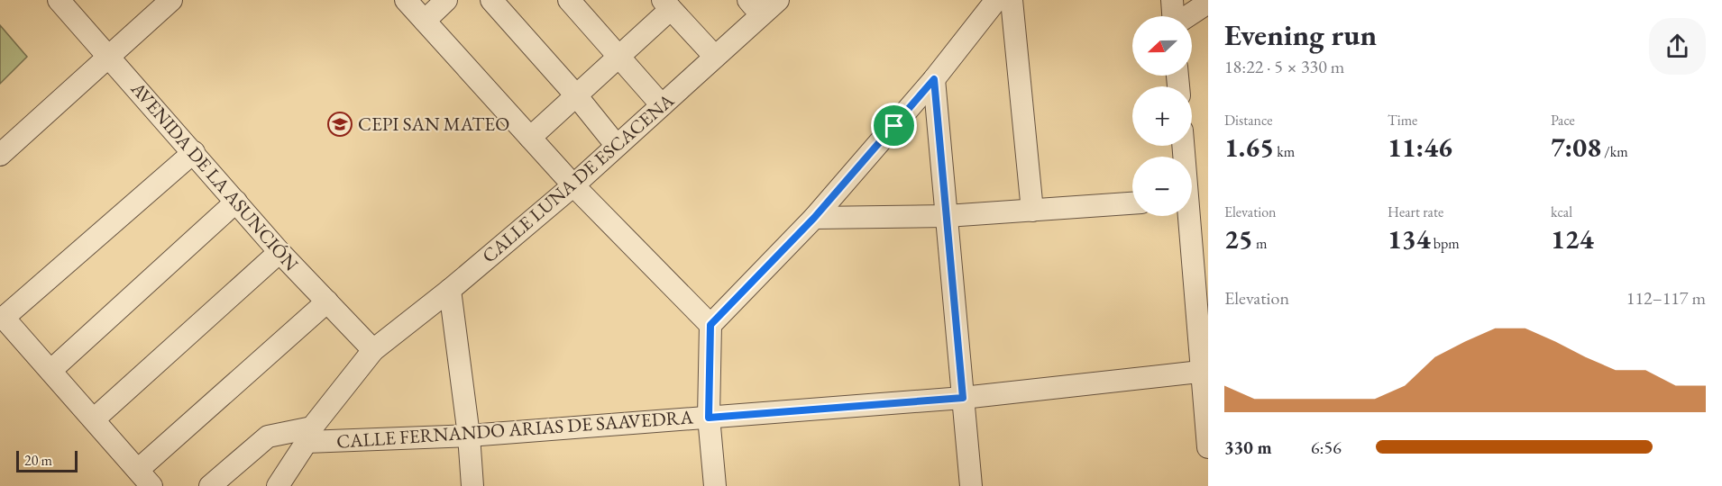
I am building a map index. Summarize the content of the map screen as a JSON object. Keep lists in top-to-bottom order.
{
  "streets": {
    "street": ["AVENIDA DE LA ASUNCIÓN", "CALLE LUNA DE ESCACENA", "CALLE FERNANDO ARIAS DE SAAVEDRA"]
  },
  "crossings": [
    ["AVENIDA DE LA ASUNCIÓN", "CALLE LUNA DE ESCACENA"],
    ["CALLE LUNA DE ESCACENA", "CALLE FERNANDO ARIAS DE SAAVEDRA"]
  ],
  "places": {
    "school or university": ["CEPI SAN MATEO"]
  },
  "scale_bar": "20 m",
  "north": "left",
  "page": {
    "heading": ["Evening run", "18:22 · 5 × 330 m"],
    "map_buttons": ["+", "−"],
    "stats": [
      ["Distance", "1.65 km"],
      ["Time", "11:46"],
      ["Pace", "7:08 /km"],
      ["Elevation", "25 m"],
      ["Heart rate", "134 bpm"],
      ["kcal", "124"]
    ],
    "chart": ["Elevation", "112–117 m"],
    "list": [
      {
        "name": "330 m",
        "note": "6:56"
      }
    ],
    "scale": "20 m"
  }
}
